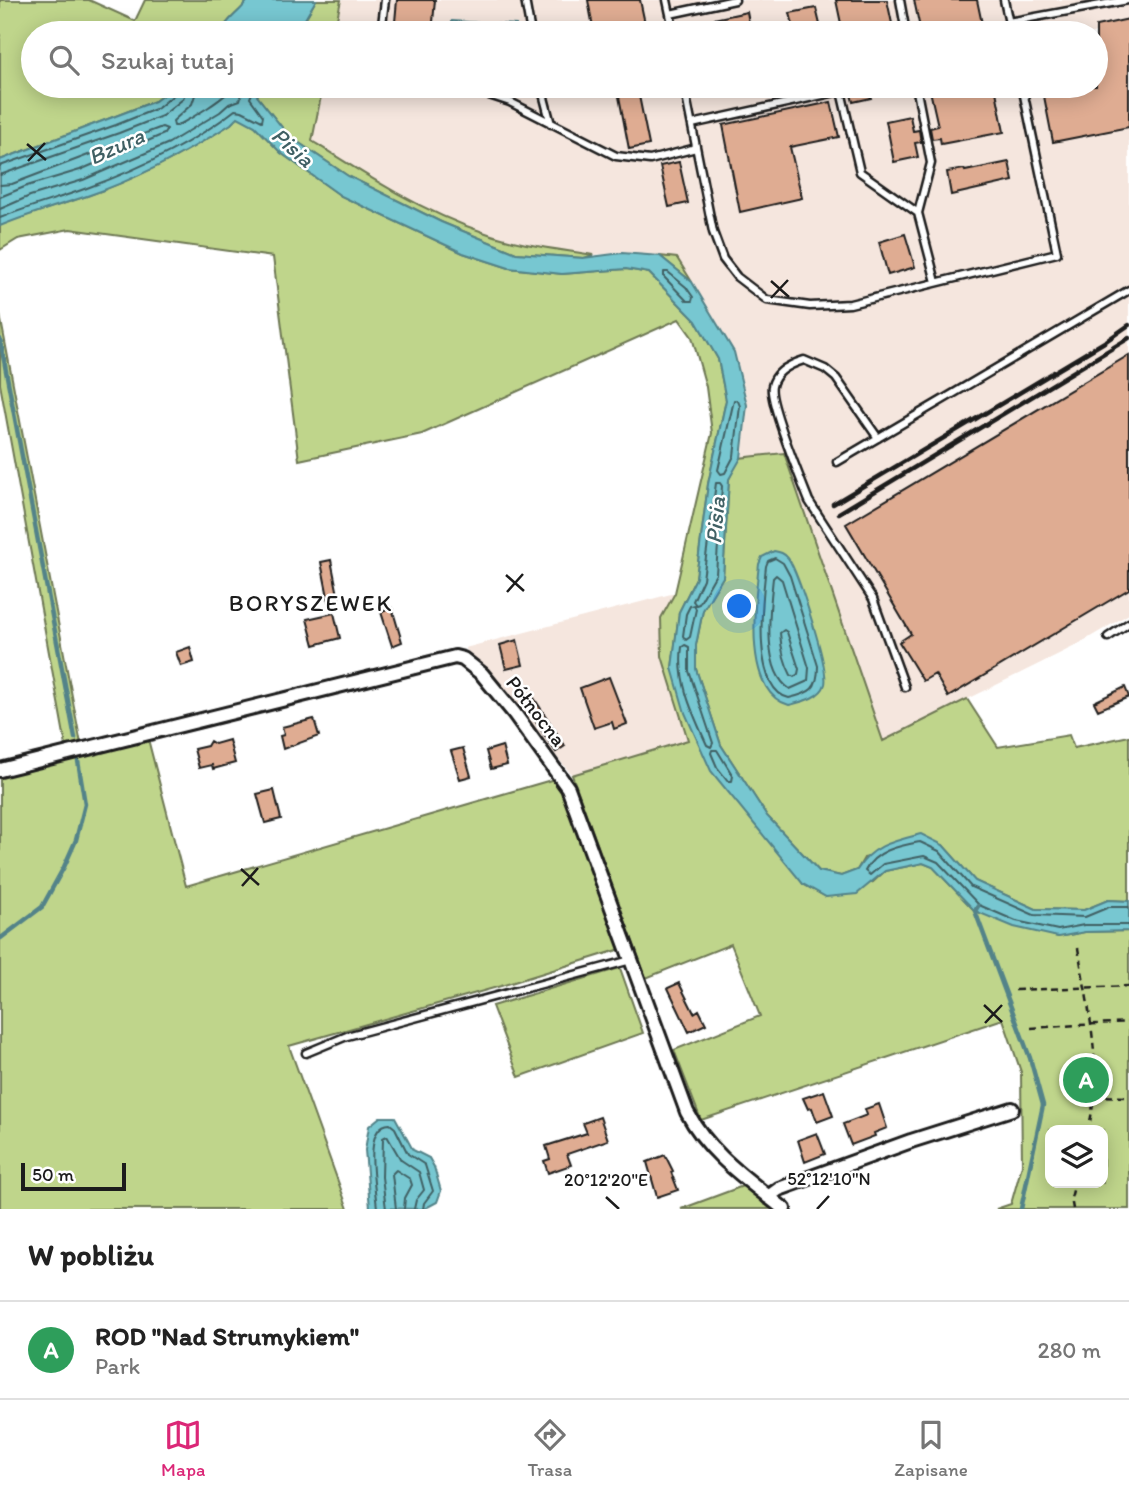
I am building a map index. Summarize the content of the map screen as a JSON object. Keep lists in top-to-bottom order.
{
  "streets": {
    "street": ["Północna"]
  },
  "districts": ["BORYSZEWEK"],
  "water": ["Bzura", "Pisia"],
  "scale_bar": "50 m",
  "page": {
    "search": "Szukaj tutaj",
    "pins": "A",
    "scale": "50 m",
    "heading": "W pobliżu",
    "list": [
      {
        "mark": "A",
        "name": "ROD \"Nad Strumykiem\"",
        "note": "Park",
        "value": "280 m"
      }
    ],
    "nav": ["Mapa", "Trasa", "Zapisane"]
  },
  "coordinates": ["52°12'10\"N", "20°12'20\"E"]
}
